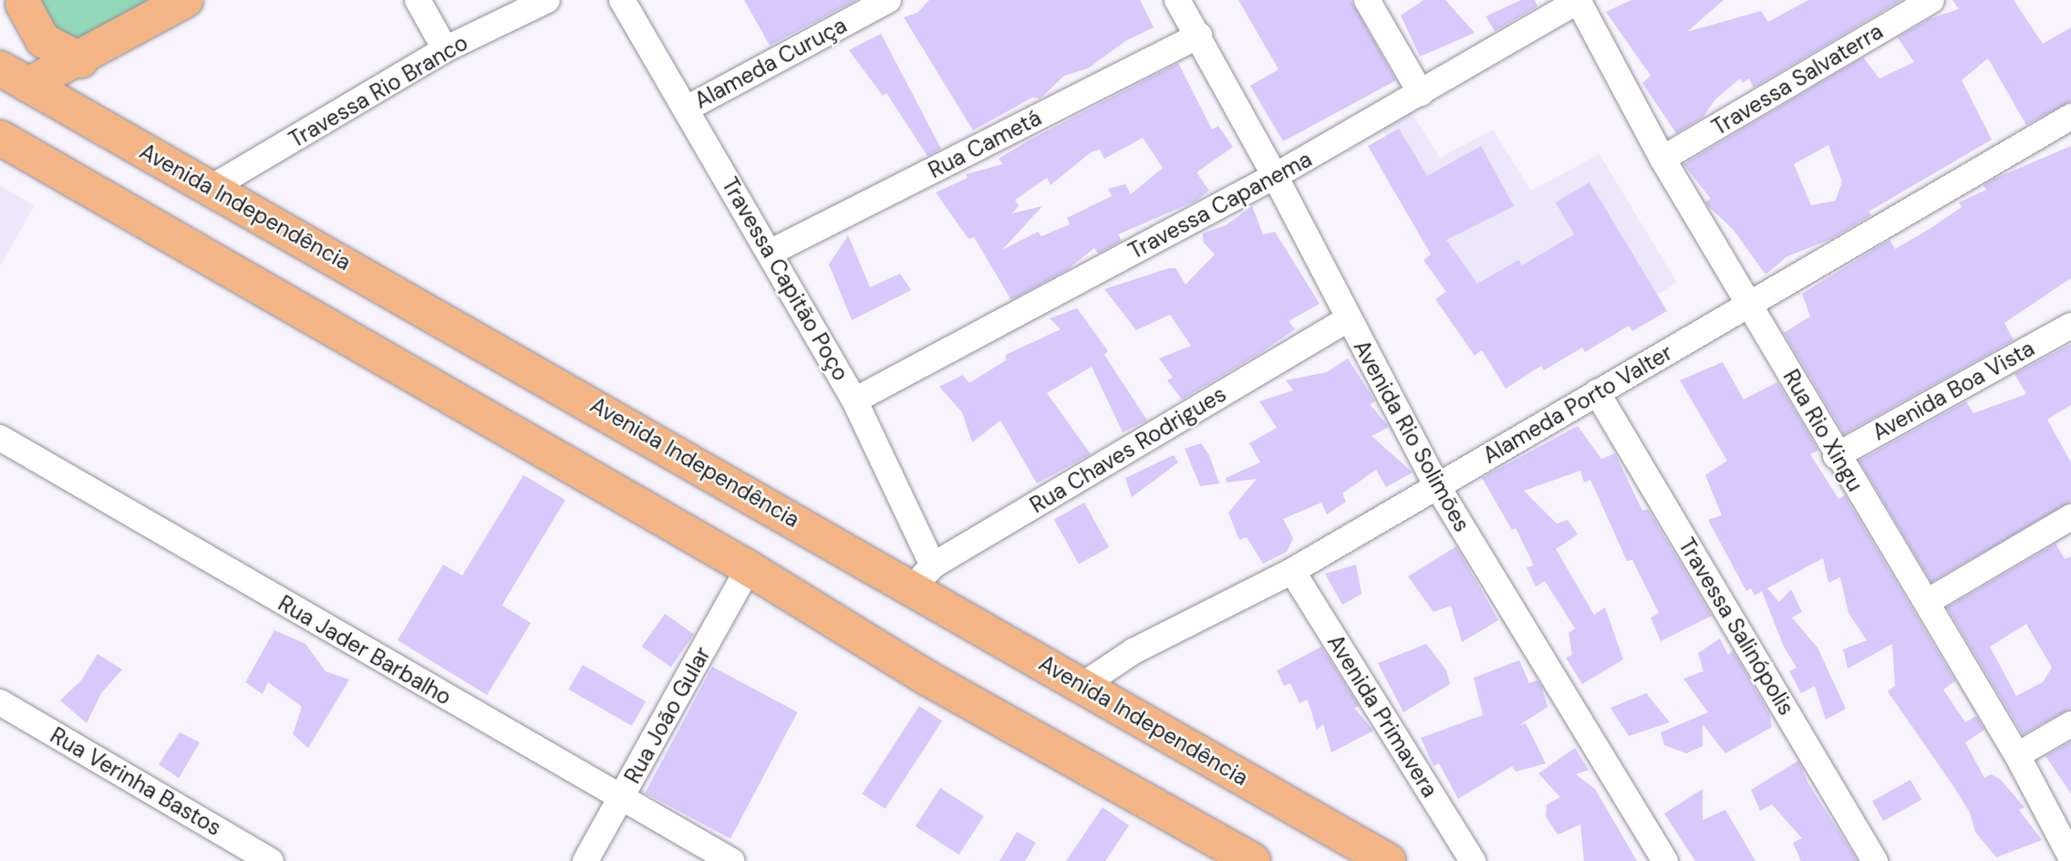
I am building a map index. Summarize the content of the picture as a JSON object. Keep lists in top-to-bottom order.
{
  "streets": {
    "main road": ["Avenida Independência"],
    "street": [
      "Alameda Curuça",
      "Travessa Salvaterra",
      "Travessa Rio Branco",
      "Rua Cametá",
      "Travessa Capanema",
      "Travessa Capitão Poço",
      "Avenida Boa Vista",
      "Alameda Porto Valter",
      "Rua Rio Xingu",
      "Avenida Rio Solimões",
      "Rua Chaves Rodrigues",
      "Travessa Salinópolis",
      "Rua Jader Barbalho",
      "Rua João Gular",
      "Avenida Primavera",
      "Rua Verinha Bastos"
    ]
  },
  "crossings": [
    ["Alameda Curuça", "Travessa Capitão Poço"],
    ["Travessa Salvaterra", "Rua Rio Xingu"],
    ["Travessa Rio Branco", "Avenida Independência"],
    ["Rua Cametá", "Travessa Capitão Poço"],
    ["Rua Cametá", "Avenida Rio Solimões"],
    ["Travessa Capanema", "Travessa Capitão Poço"],
    ["Travessa Capanema", "Rua Rio Xingu"],
    ["Travessa Capanema", "Avenida Rio Solimões"],
    ["Avenida Independência", "Travessa Capitão Poço"],
    ["Avenida Independência", "Alameda Porto Valter"],
    ["Avenida Independência", "Rua Chaves Rodrigues"],
    ["Travessa Capitão Poço", "Rua Chaves Rodrigues"],
    ["Avenida Boa Vista", "Rua Rio Xingu"],
    ["Alameda Porto Valter", "Rua Rio Xingu"],
    ["Alameda Porto Valter", "Avenida Rio Solimões"],
    ["Alameda Porto Valter", "Travessa Salinópolis"],
    ["Alameda Porto Valter", "Avenida Primavera"],
    ["Avenida Rio Solimões", "Rua Chaves Rodrigues"],
    ["Rua Jader Barbalho", "Rua João Gular"]
  ]
}
